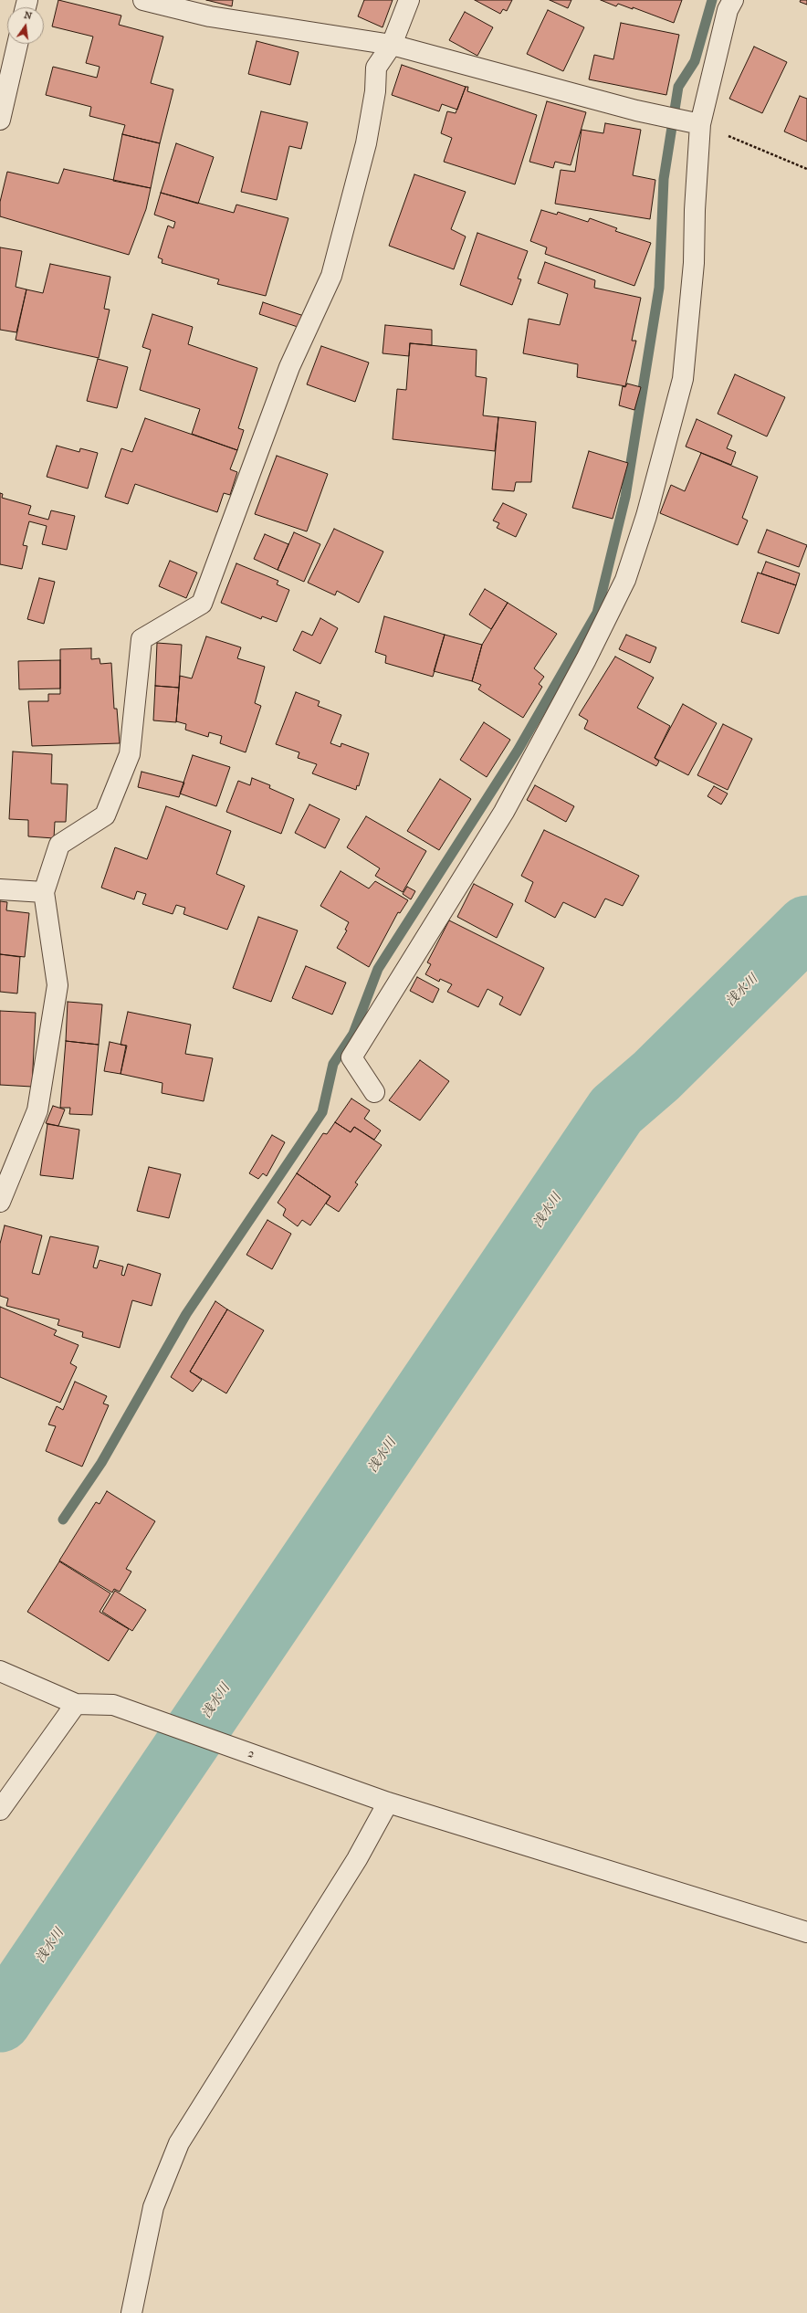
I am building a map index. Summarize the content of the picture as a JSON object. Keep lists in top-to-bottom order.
{
  "streets": {
    "street": ["2"]
  },
  "water": ["浅水川"],
  "north": "top"
}
